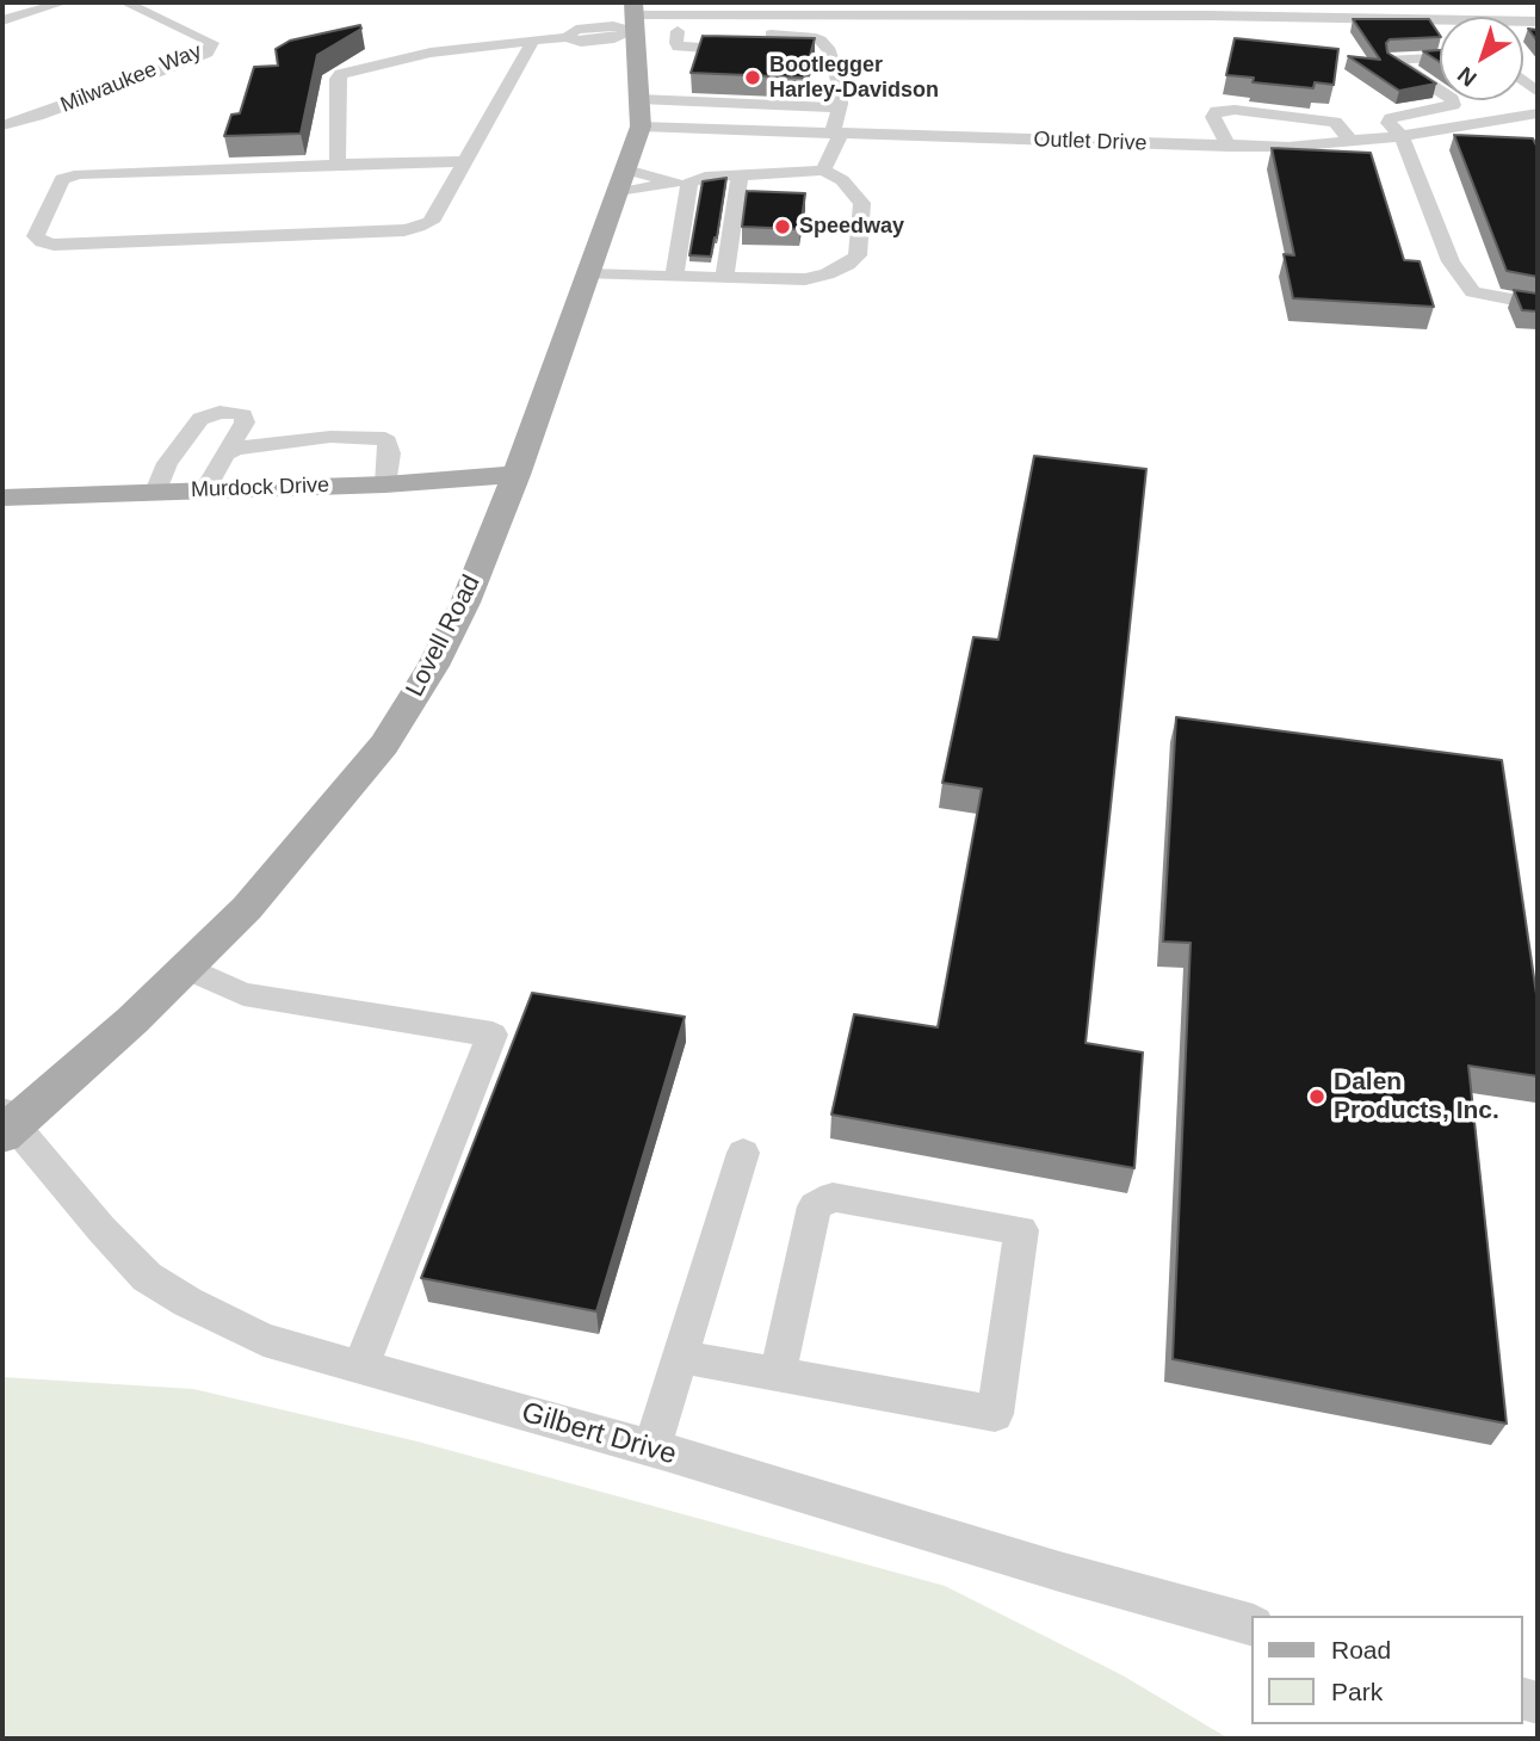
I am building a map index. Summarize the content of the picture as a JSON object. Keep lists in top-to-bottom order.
{
  "streets": {
    "main road": ["Murdock Drive", "Lovell Road"],
    "street": ["Milwaukee Way", "Outlet Drive", "Gilbert Drive"]
  },
  "crossings": [
    ["Outlet Drive", "Lovell Road"],
    ["Murdock Drive", "Lovell Road"],
    ["Lovell Road", "Gilbert Drive"]
  ],
  "places": ["Bootlegger Harley-Davidson", "Speedway", "Dalen Products, Inc."],
  "legend": ["Road", "Park"],
  "north": "bottom left"
}
